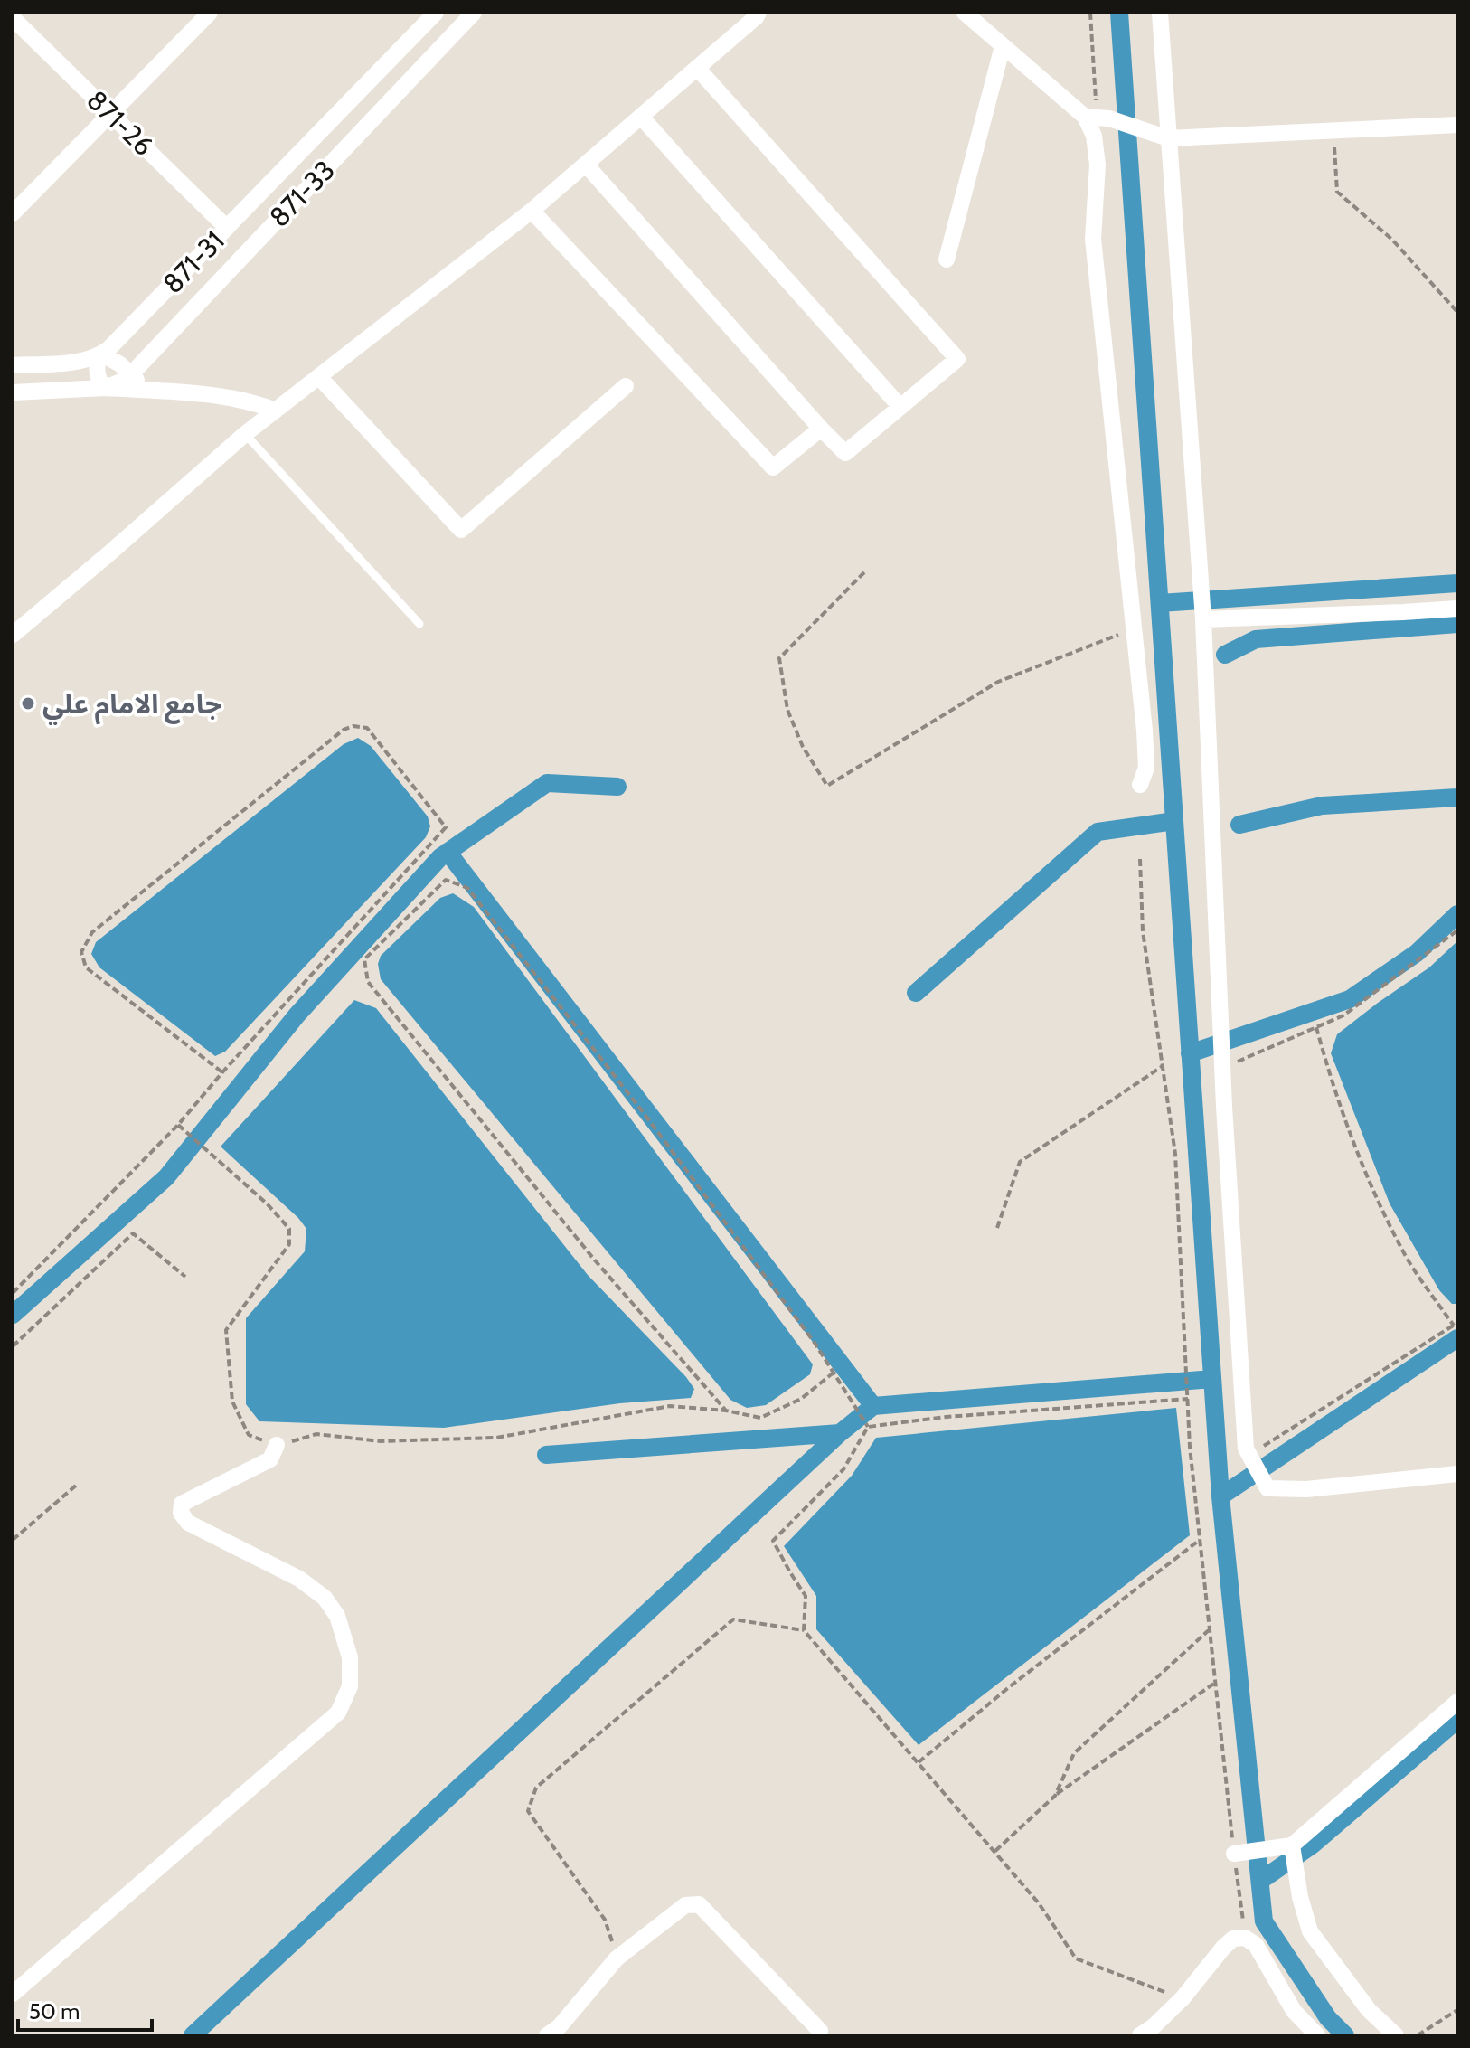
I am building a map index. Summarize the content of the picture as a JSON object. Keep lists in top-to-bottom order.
{
  "streets": {
    "street": ["871-26", "871-33", "871-31"]
  },
  "crossings": [
    ["871-26", "871-31"]
  ],
  "places": ["جامع اﻻمام علي"],
  "scale_bar": "50 m"
}
